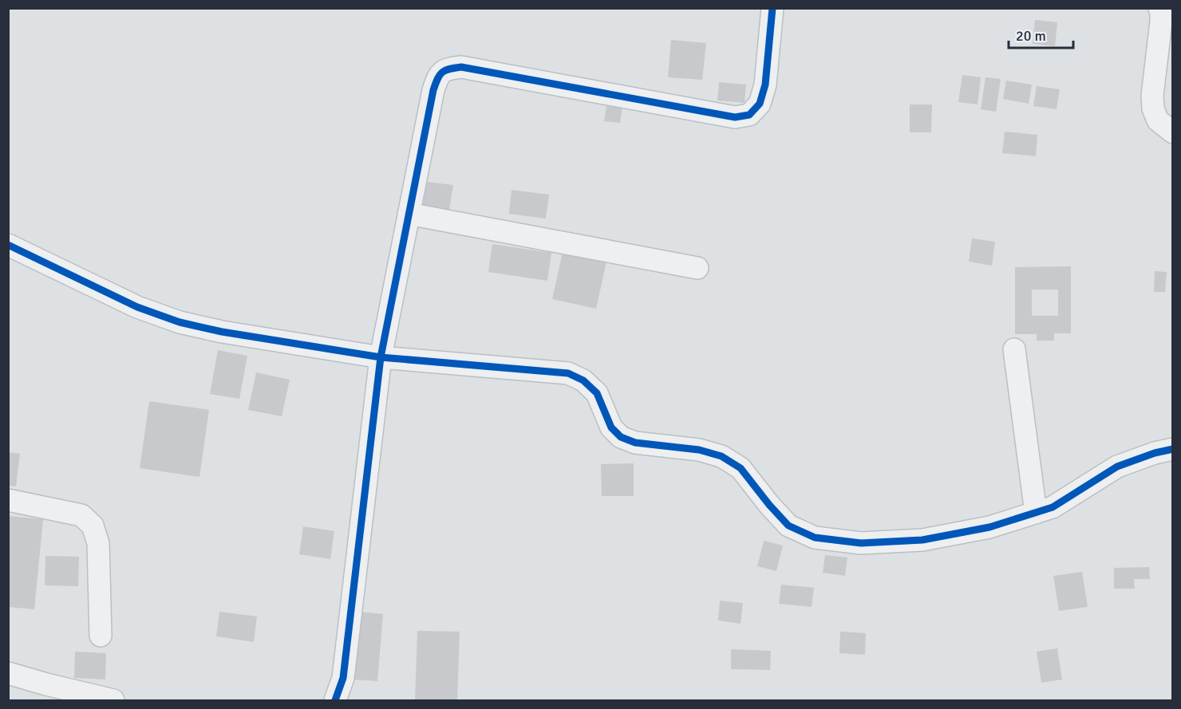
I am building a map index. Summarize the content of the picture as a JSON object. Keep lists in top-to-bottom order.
{
  "scale_bar": "20 m"
}
